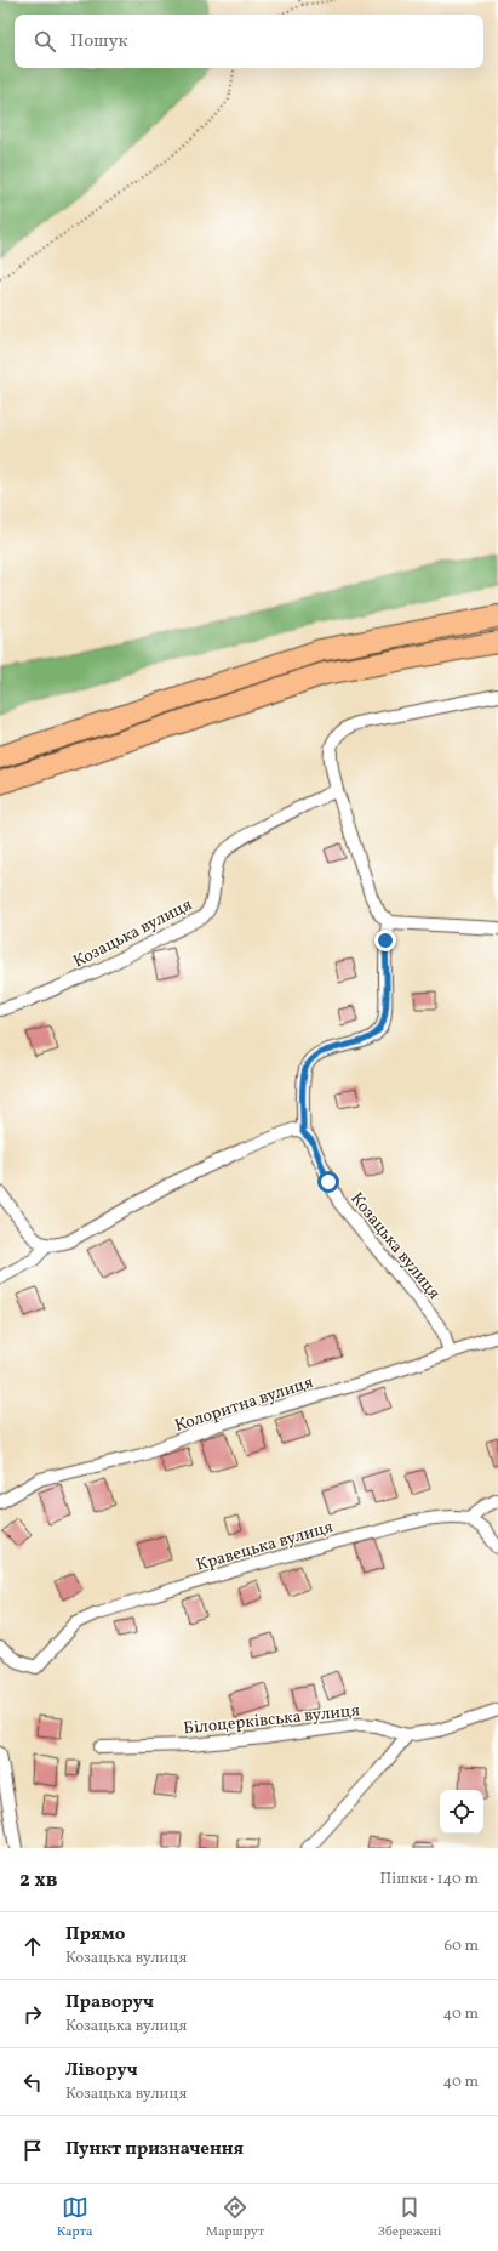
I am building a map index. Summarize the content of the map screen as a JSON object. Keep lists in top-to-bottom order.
{
  "streets": {
    "street": [
      "Козацька вулиця",
      "Колоритна вулиця",
      "Кравецька вулиця",
      "Білоцерківська вулиця"
    ]
  },
  "crossings": [
    ["Козацька вулиця", "Колоритна вулиця"]
  ],
  "page": {
    "search": "Пошук",
    "heading": ["2 хв", "Пішки · 140 m"],
    "list": [
      ["Прямо", "Козацька вулиця", "60 m"],
      ["Праворуч", "Козацька вулиця", "40 m"],
      ["Ліворуч", "Козацька вулиця", "40 m"],
      "Пункт призначення"
    ],
    "nav": ["Карта", "Маршрут", "Збережені"]
  }
}
